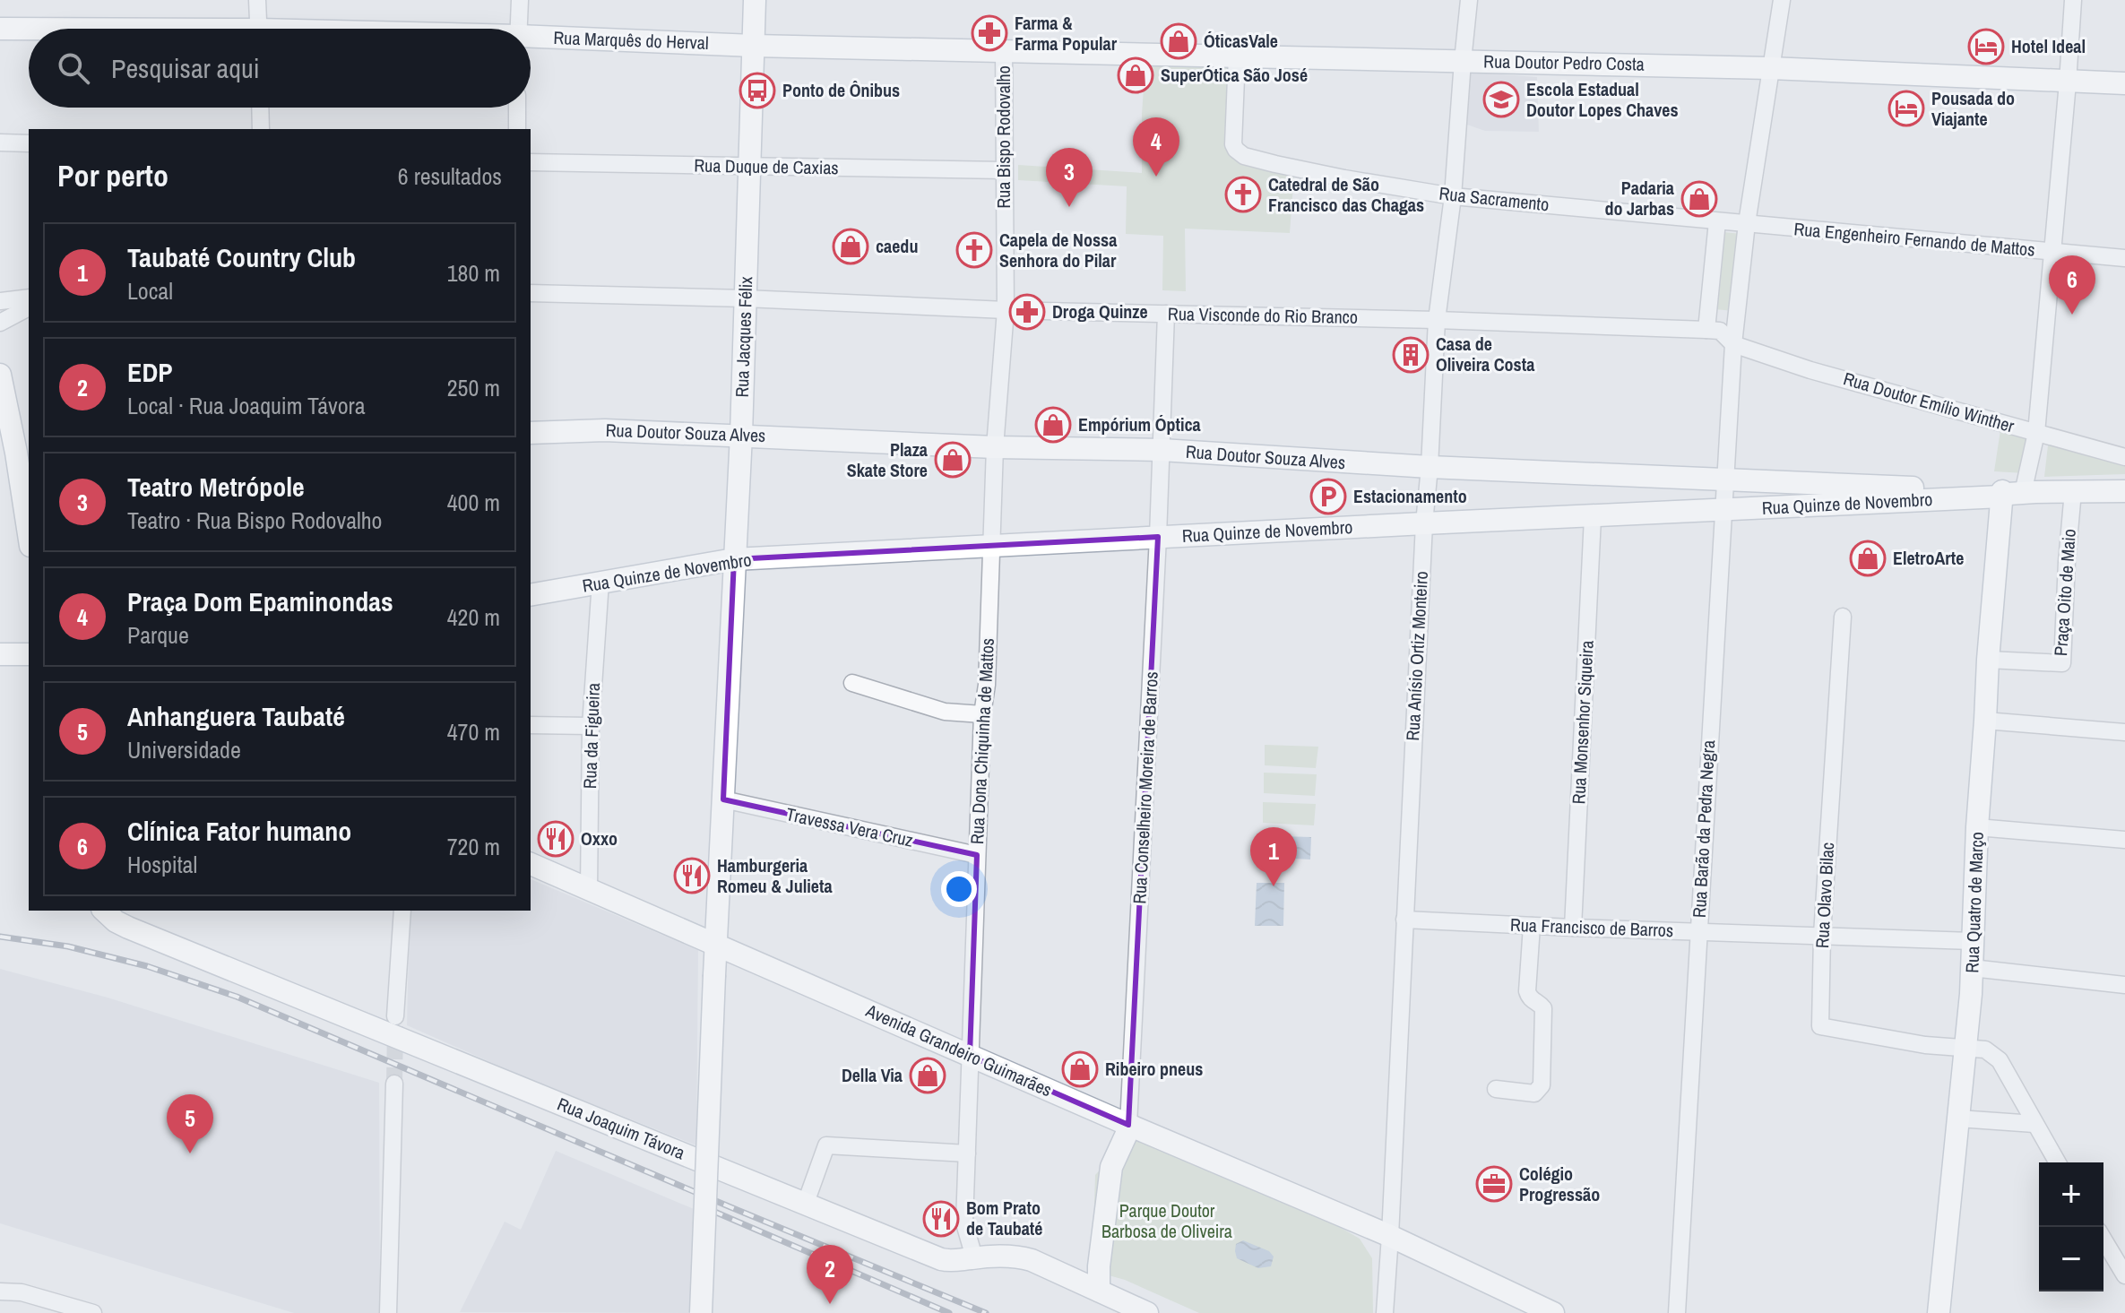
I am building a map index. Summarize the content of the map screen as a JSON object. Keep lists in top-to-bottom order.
{
  "streets": {
    "main road": [
      "Rua Marquês do Herval",
      "Rua Doutor Pedro Costa",
      "Rua Jacques Félix",
      "Rua Doutor Souza Alves",
      "Rua Quinze de Novembro",
      "Rua Quatro de Março",
      "Avenida Grandeiro Guimarães",
      "Rua Joaquim Távora"
    ],
    "street": [
      "Rua Bispo Rodovalho",
      "Rua Duque de Caxias",
      "Rua Sacramento",
      "Rua Engenheiro Fernando de Mattos",
      "Rua Visconde do Rio Branco",
      "Rua Doutor Emílio Winther",
      "Praça Oito de Maio",
      "Rua Anísio Ortiz Monteiro",
      "Rua Monsenhor Siqueira",
      "Rua da Figueira",
      "Rua Dona Chiquinha de Mattos",
      "Rua Conselheiro Moreira de Barros",
      "Travessa Vera Cruz",
      "Rua Barão da Pedra Negra",
      "Rua Olavo Bilac",
      "Rua Francisco de Barros"
    ]
  },
  "crossings": [
    ["Rua Marquês do Herval", "Rua Doutor Pedro Costa"],
    ["Rua Marquês do Herval", "Rua Bispo Rodovalho"],
    ["Rua Marquês do Herval", "Rua Jacques Félix"],
    ["Rua Doutor Pedro Costa", "Rua Bispo Rodovalho"],
    ["Rua Doutor Pedro Costa", "Rua Sacramento"],
    ["Rua Doutor Pedro Costa", "Rua Anísio Ortiz Monteiro"],
    ["Rua Doutor Pedro Costa", "Rua Barão da Pedra Negra"],
    ["Rua Doutor Pedro Costa", "Rua Quatro de Março"],
    ["Rua Bispo Rodovalho", "Rua Duque de Caxias"],
    ["Rua Bispo Rodovalho", "Rua Visconde do Rio Branco"],
    ["Rua Bispo Rodovalho", "Rua Dona Chiquinha de Mattos"],
    ["Rua Duque de Caxias", "Rua Jacques Félix"],
    ["Rua Sacramento", "Rua Engenheiro Fernando de Mattos"],
    ["Rua Sacramento", "Rua Anísio Ortiz Monteiro"],
    ["Rua Sacramento", "Rua Barão da Pedra Negra"],
    ["Rua Engenheiro Fernando de Mattos", "Rua Barão da Pedra Negra"],
    ["Rua Engenheiro Fernando de Mattos", "Rua Quatro de Março"],
    ["Rua Visconde do Rio Branco", "Rua Jacques Félix"],
    ["Rua Visconde do Rio Branco", "Rua Doutor Emílio Winther"],
    ["Rua Visconde do Rio Branco", "Rua Anísio Ortiz Monteiro"],
    ["Rua Visconde do Rio Branco", "Rua Dona Chiquinha de Mattos"],
    ["Rua Visconde do Rio Branco", "Rua Conselheiro Moreira de Barros"],
    ["Rua Visconde do Rio Branco", "Rua Barão da Pedra Negra"],
    ["Rua Jacques Félix", "Rua Doutor Souza Alves"],
    ["Rua Jacques Félix", "Rua Quinze de Novembro"],
    ["Rua Jacques Félix", "Travessa Vera Cruz"],
    ["Rua Jacques Félix", "Avenida Grandeiro Guimarães"],
    ["Rua Doutor Emílio Winther", "Rua Barão da Pedra Negra"],
    ["Rua Doutor Emílio Winther", "Rua Quatro de Março"],
    ["Rua Doutor Souza Alves", "Rua Quinze de Novembro"],
    ["Rua Doutor Souza Alves", "Rua Anísio Ortiz Monteiro"],
    ["Rua Doutor Souza Alves", "Rua Dona Chiquinha de Mattos"],
    ["Rua Doutor Souza Alves", "Rua Conselheiro Moreira de Barros"],
    ["Rua Doutor Souza Alves", "Rua Barão da Pedra Negra"],
    ["Rua Doutor Souza Alves", "Rua Quatro de Março"],
    ["Rua Quinze de Novembro", "Praça Oito de Maio"],
    ["Rua Quinze de Novembro", "Rua Anísio Ortiz Monteiro"],
    ["Rua Quinze de Novembro", "Rua Monsenhor Siqueira"],
    ["Rua Quinze de Novembro", "Rua da Figueira"],
    ["Rua Quinze de Novembro", "Rua Dona Chiquinha de Mattos"],
    ["Rua Quinze de Novembro", "Rua Conselheiro Moreira de Barros"],
    ["Rua Quinze de Novembro", "Rua Barão da Pedra Negra"],
    ["Rua Quinze de Novembro", "Rua Quatro de Março"],
    ["Praça Oito de Maio", "Rua Quatro de Março"],
    ["Rua Anísio Ortiz Monteiro", "Rua Francisco de Barros"],
    ["Rua Anísio Ortiz Monteiro", "Avenida Grandeiro Guimarães"],
    ["Rua Monsenhor Siqueira", "Rua Francisco de Barros"],
    ["Rua da Figueira", "Avenida Grandeiro Guimarães"],
    ["Rua Dona Chiquinha de Mattos", "Travessa Vera Cruz"],
    ["Rua Dona Chiquinha de Mattos", "Avenida Grandeiro Guimarães"],
    ["Rua Dona Chiquinha de Mattos", "Rua Joaquim Távora"],
    ["Rua Conselheiro Moreira de Barros", "Avenida Grandeiro Guimarães"],
    ["Rua Barão da Pedra Negra", "Rua Francisco de Barros"],
    ["Rua Olavo Bilac", "Rua Quatro de Março"],
    ["Rua Olavo Bilac", "Rua Francisco de Barros"],
    ["Rua Quatro de Março", "Rua Francisco de Barros"]
  ],
  "parks": ["Parque Doutor Barbosa de Oliveira"],
  "places": {
    "pharmacy": ["Farma & Farma Popular", "Droga Quinze"],
    "shop": [
      "ÓticasVale",
      "SuperÓtica São José",
      "Padaria do Jarbas",
      "caedu",
      "Empórium Óptica",
      "Plaza Skate Store",
      "EletroArte",
      "Ribeiro pneus",
      "Della Via"
    ],
    "hotel": ["Hotel Ideal", "Pousada do Viajante"],
    "bus stop": ["Ponto de Ônibus"],
    "school or university": ["Escola Estadual Doutor Lopes Chaves"],
    "church": ["Catedral de São Francisco das Chagas", "Capela de Nossa Senhora do Pilar"],
    "building": ["Casa de Oliveira Costa"],
    "parking": ["Estacionamento"],
    "restaurant": ["Oxxo", "Hamburgeria Romeu & Julieta", "Bom Prato de Taubaté"],
    "office": ["Colégio Progressão"]
  },
  "page": {
    "search": "Pesquisar aqui",
    "pins": [
      "4",
      "3",
      "6",
      "1",
      "5",
      "2"
    ],
    "heading": ["Por perto", "6 resultados"],
    "list": [
      {
        "mark": "1",
        "name": "Taubaté Country Club",
        "note": "Local",
        "value": "180 m"
      },
      {
        "mark": "2",
        "name": "EDP",
        "note": "Local · Rua Joaquim Távora",
        "value": "250 m"
      },
      {
        "mark": "3",
        "name": "Teatro Metrópole",
        "note": "Teatro · Rua Bispo Rodovalho",
        "value": "400 m"
      },
      {
        "mark": "4",
        "name": "Praça Dom Epaminondas",
        "note": "Parque",
        "value": "420 m"
      },
      {
        "mark": "5",
        "name": "Anhanguera Taubaté",
        "note": "Universidade",
        "value": "470 m"
      },
      {
        "mark": "6",
        "name": "Clínica Fator humano",
        "note": "Hospital",
        "value": "720 m"
      }
    ],
    "map_buttons": ["+", "−"]
  }
}
